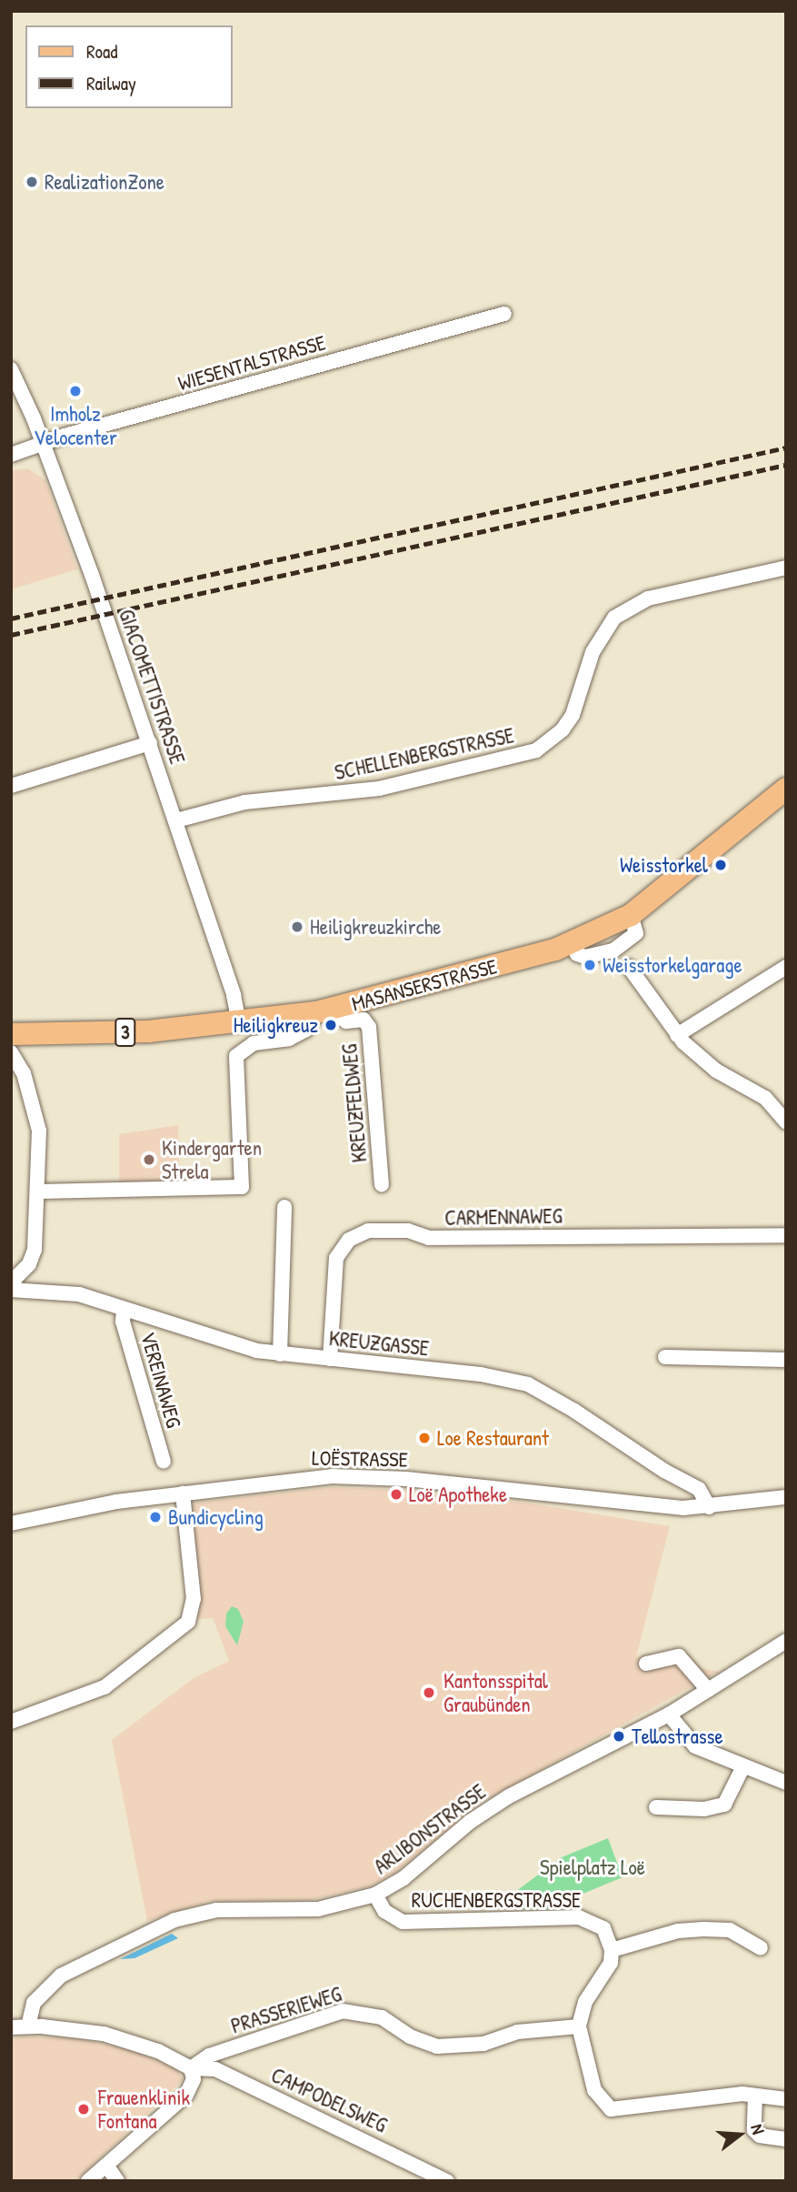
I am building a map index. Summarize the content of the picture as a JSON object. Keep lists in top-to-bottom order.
{
  "streets": {
    "main road": ["MASANSERSTRASSE", "3"],
    "street": [
      "WIESENTALSTRASSE",
      "GIACOMETTISTRASSE",
      "SCHELLENBERGSTRASSE",
      "KREUZFELDWEG",
      "CARMENNAWEG",
      "KREUZGASSE",
      "VEREINAWEG",
      "LOËSTRASSE",
      "ARLIBONSTRASSE",
      "RUCHENBERGSTRASSE",
      "PRASSERIEWEG",
      "CAMPODELSWEG"
    ]
  },
  "crossings": [
    ["WIESENTALSTRASSE", "GIACOMETTISTRASSE"],
    ["GIACOMETTISTRASSE", "SCHELLENBERGSTRASSE"],
    ["GIACOMETTISTRASSE", "MASANSERSTRASSE"],
    ["MASANSERSTRASSE", "KREUZFELDWEG"],
    ["CARMENNAWEG", "KREUZGASSE"],
    ["KREUZGASSE", "VEREINAWEG"],
    ["KREUZGASSE", "LOËSTRASSE"],
    ["ARLIBONSTRASSE", "RUCHENBERGSTRASSE"],
    ["PRASSERIEWEG", "CAMPODELSWEG"]
  ],
  "parks": ["Spielplatz Loë"],
  "places": [
    "RealizationZone",
    "Imholz Velocenter",
    "Weisstorkel",
    "Heiligkreuzkirche",
    "Weisstorkelgarage",
    "Heiligkreuz",
    "Kindergarten Strela",
    "Loe Restaurant",
    "Loë Apotheke",
    "Bundicycling",
    "Kantonsspital Graubünden",
    "Tellostrasse",
    "Frauenklinik Fontana"
  ],
  "legend": ["Road", "Railway"],
  "north": "right"
}
